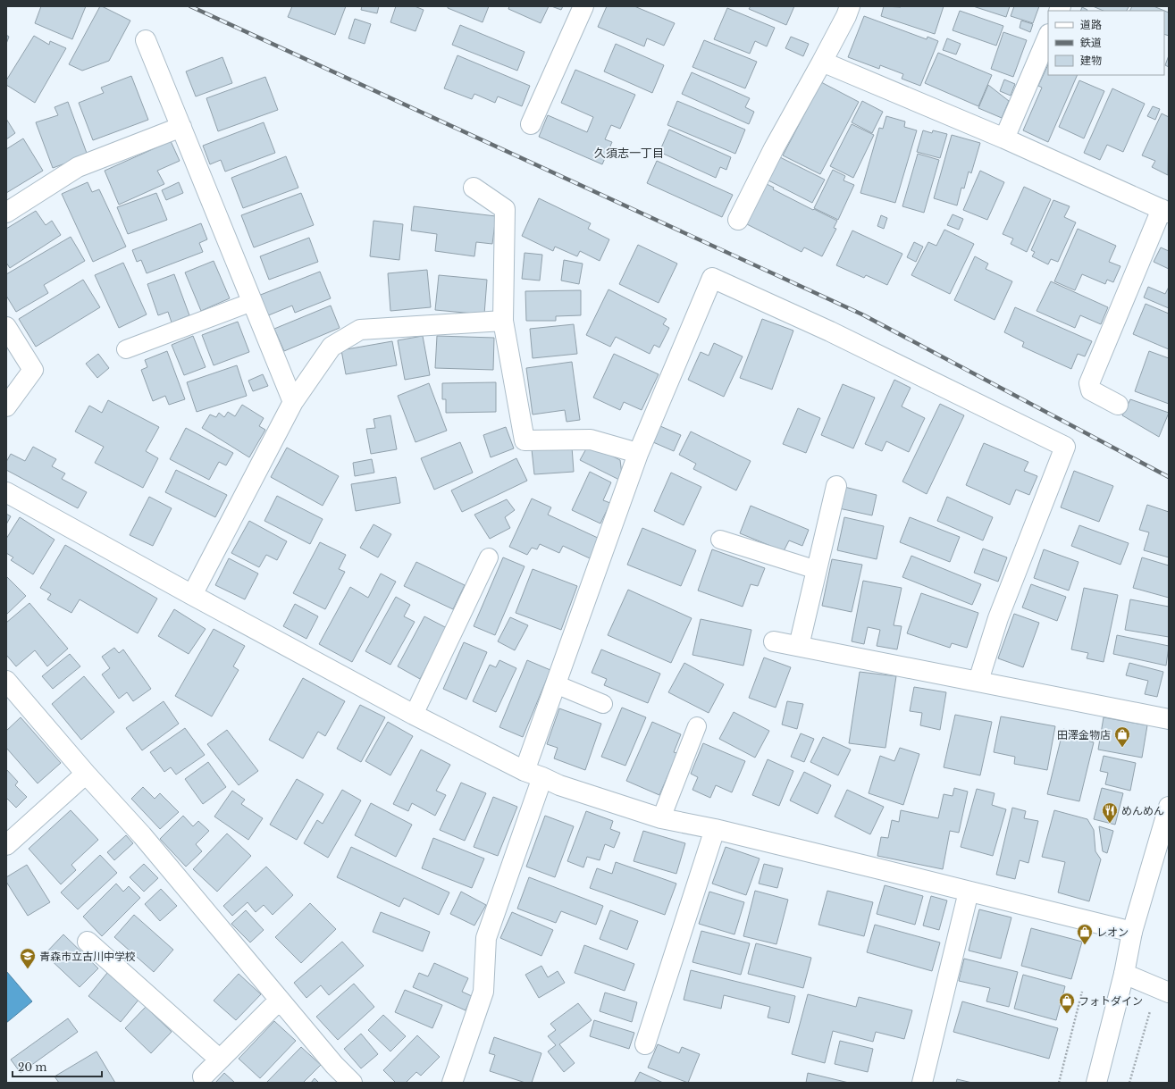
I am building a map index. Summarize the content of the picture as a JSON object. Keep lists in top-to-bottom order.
{
  "districts": ["久須志一丁目"],
  "places": {
    "shop": ["田澤金物店", "レオン", "フォトダイン"],
    "restaurant": ["めんめん"],
    "school or university": ["青森市立古川中学校"]
  },
  "legend": ["道路", "鉄道", "建物"],
  "scale_bar": "20 m"
}
